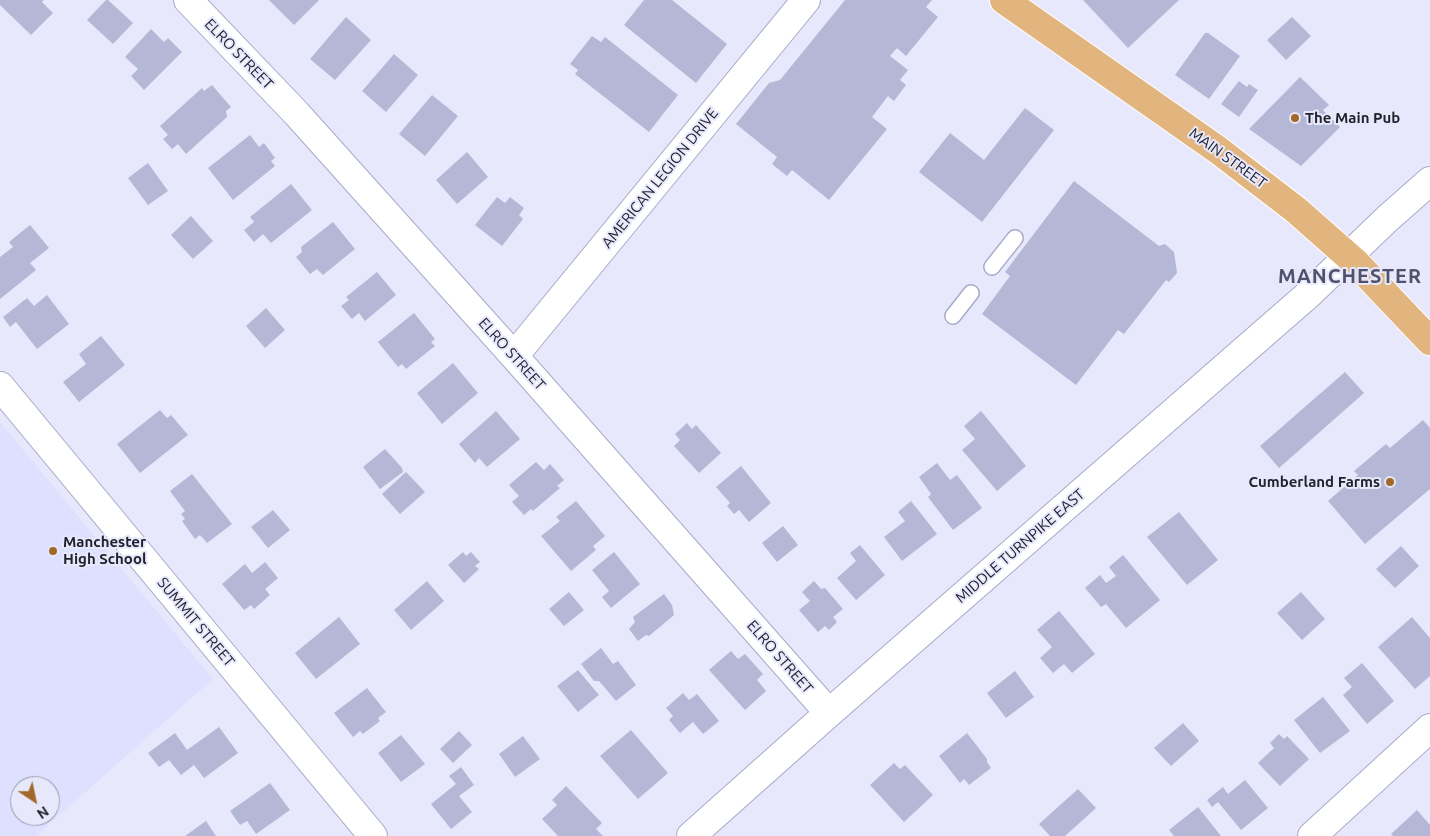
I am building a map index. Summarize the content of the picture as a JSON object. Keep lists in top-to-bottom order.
{
  "streets": {
    "main road": ["MAIN STREET"],
    "street": [
      "ELRO STREET",
      "AMERICAN LEGION DRIVE",
      "MIDDLE TURNPIKE EAST",
      "SUMMIT STREET"
    ]
  },
  "crossings": [
    ["ELRO STREET", "AMERICAN LEGION DRIVE"],
    ["ELRO STREET", "MIDDLE TURNPIKE EAST"],
    ["MAIN STREET", "MIDDLE TURNPIKE EAST"]
  ],
  "districts": ["MANCHESTER"],
  "places": ["The Main Pub", "Cumberland Farms", "Manchester High School"],
  "north": "bottom right"
}
